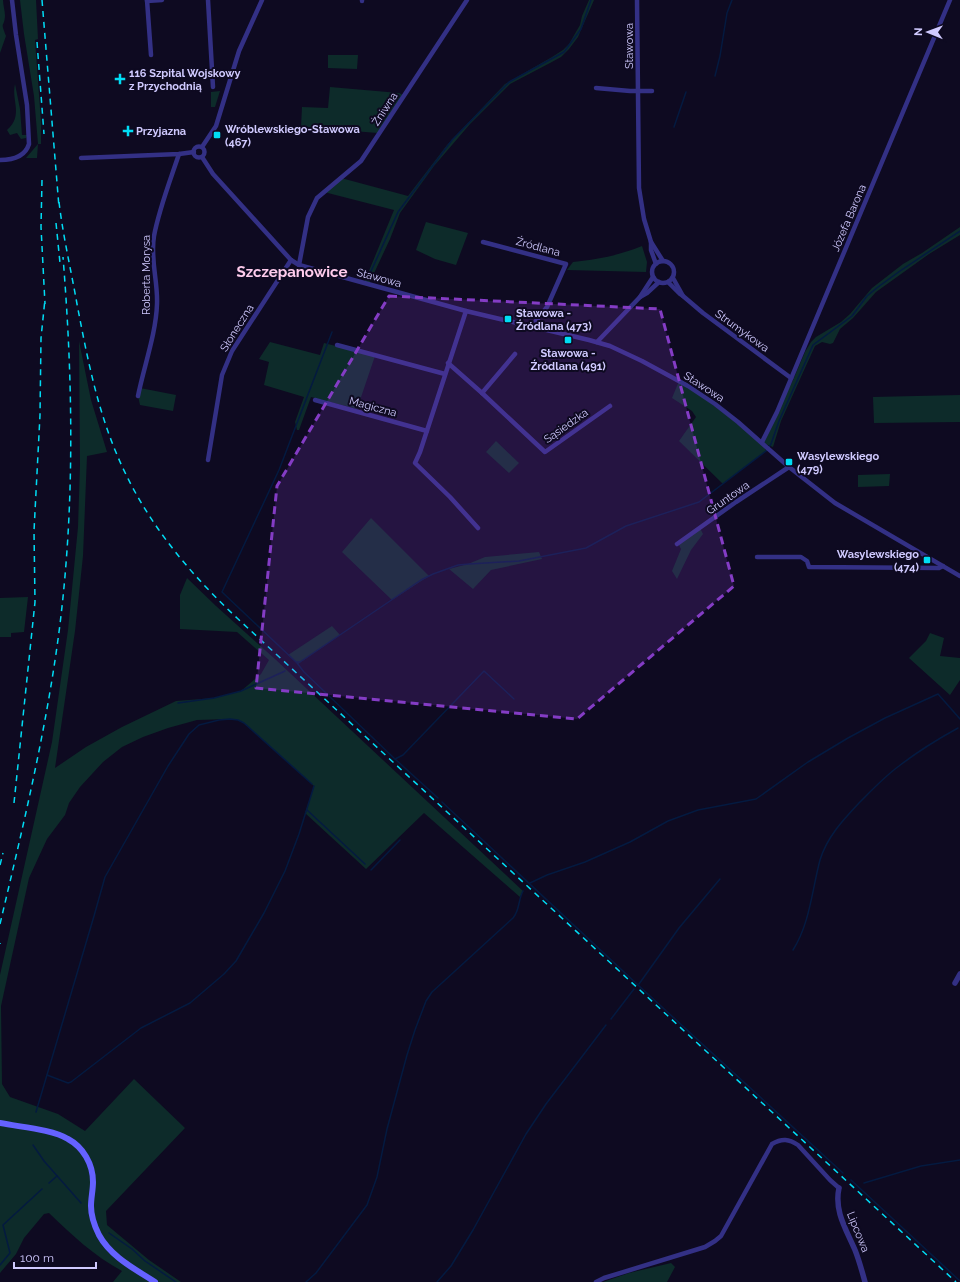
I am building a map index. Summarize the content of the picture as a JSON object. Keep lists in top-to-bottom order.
{
  "streets": {
    "street": [
      "Stawowa",
      "Żniwna",
      "Józefa Barona",
      "Źródlana",
      "Roberta Morysa",
      "Słoneczna",
      "Strumykowa",
      "Magiczna",
      "Sąsiedzka",
      "Gruntowa",
      "Lipcowa"
    ]
  },
  "crossings": [
    ["Stawowa", "Żniwna"],
    ["Stawowa", "Józefa Barona"],
    ["Stawowa", "Źródlana"],
    ["Stawowa", "Słoneczna"],
    ["Stawowa", "Strumykowa"],
    ["Stawowa", "Gruntowa"],
    ["Józefa Barona", "Strumykowa"]
  ],
  "districts": ["Szczepanowice"],
  "places": {
    "health": ["116 Szpital Wojskowy z Przychodnią", "Przyjazna"],
    "transit": [
      "Wróblewskiego-Stawowa (467)",
      "Stawowa - Źródlana (473)",
      "Stawowa - Źródlana (491)",
      "Wasylewskiego (479)",
      "Wasylewskiego (474)"
    ]
  },
  "scale_bar": "100 m",
  "north": "left"
}
